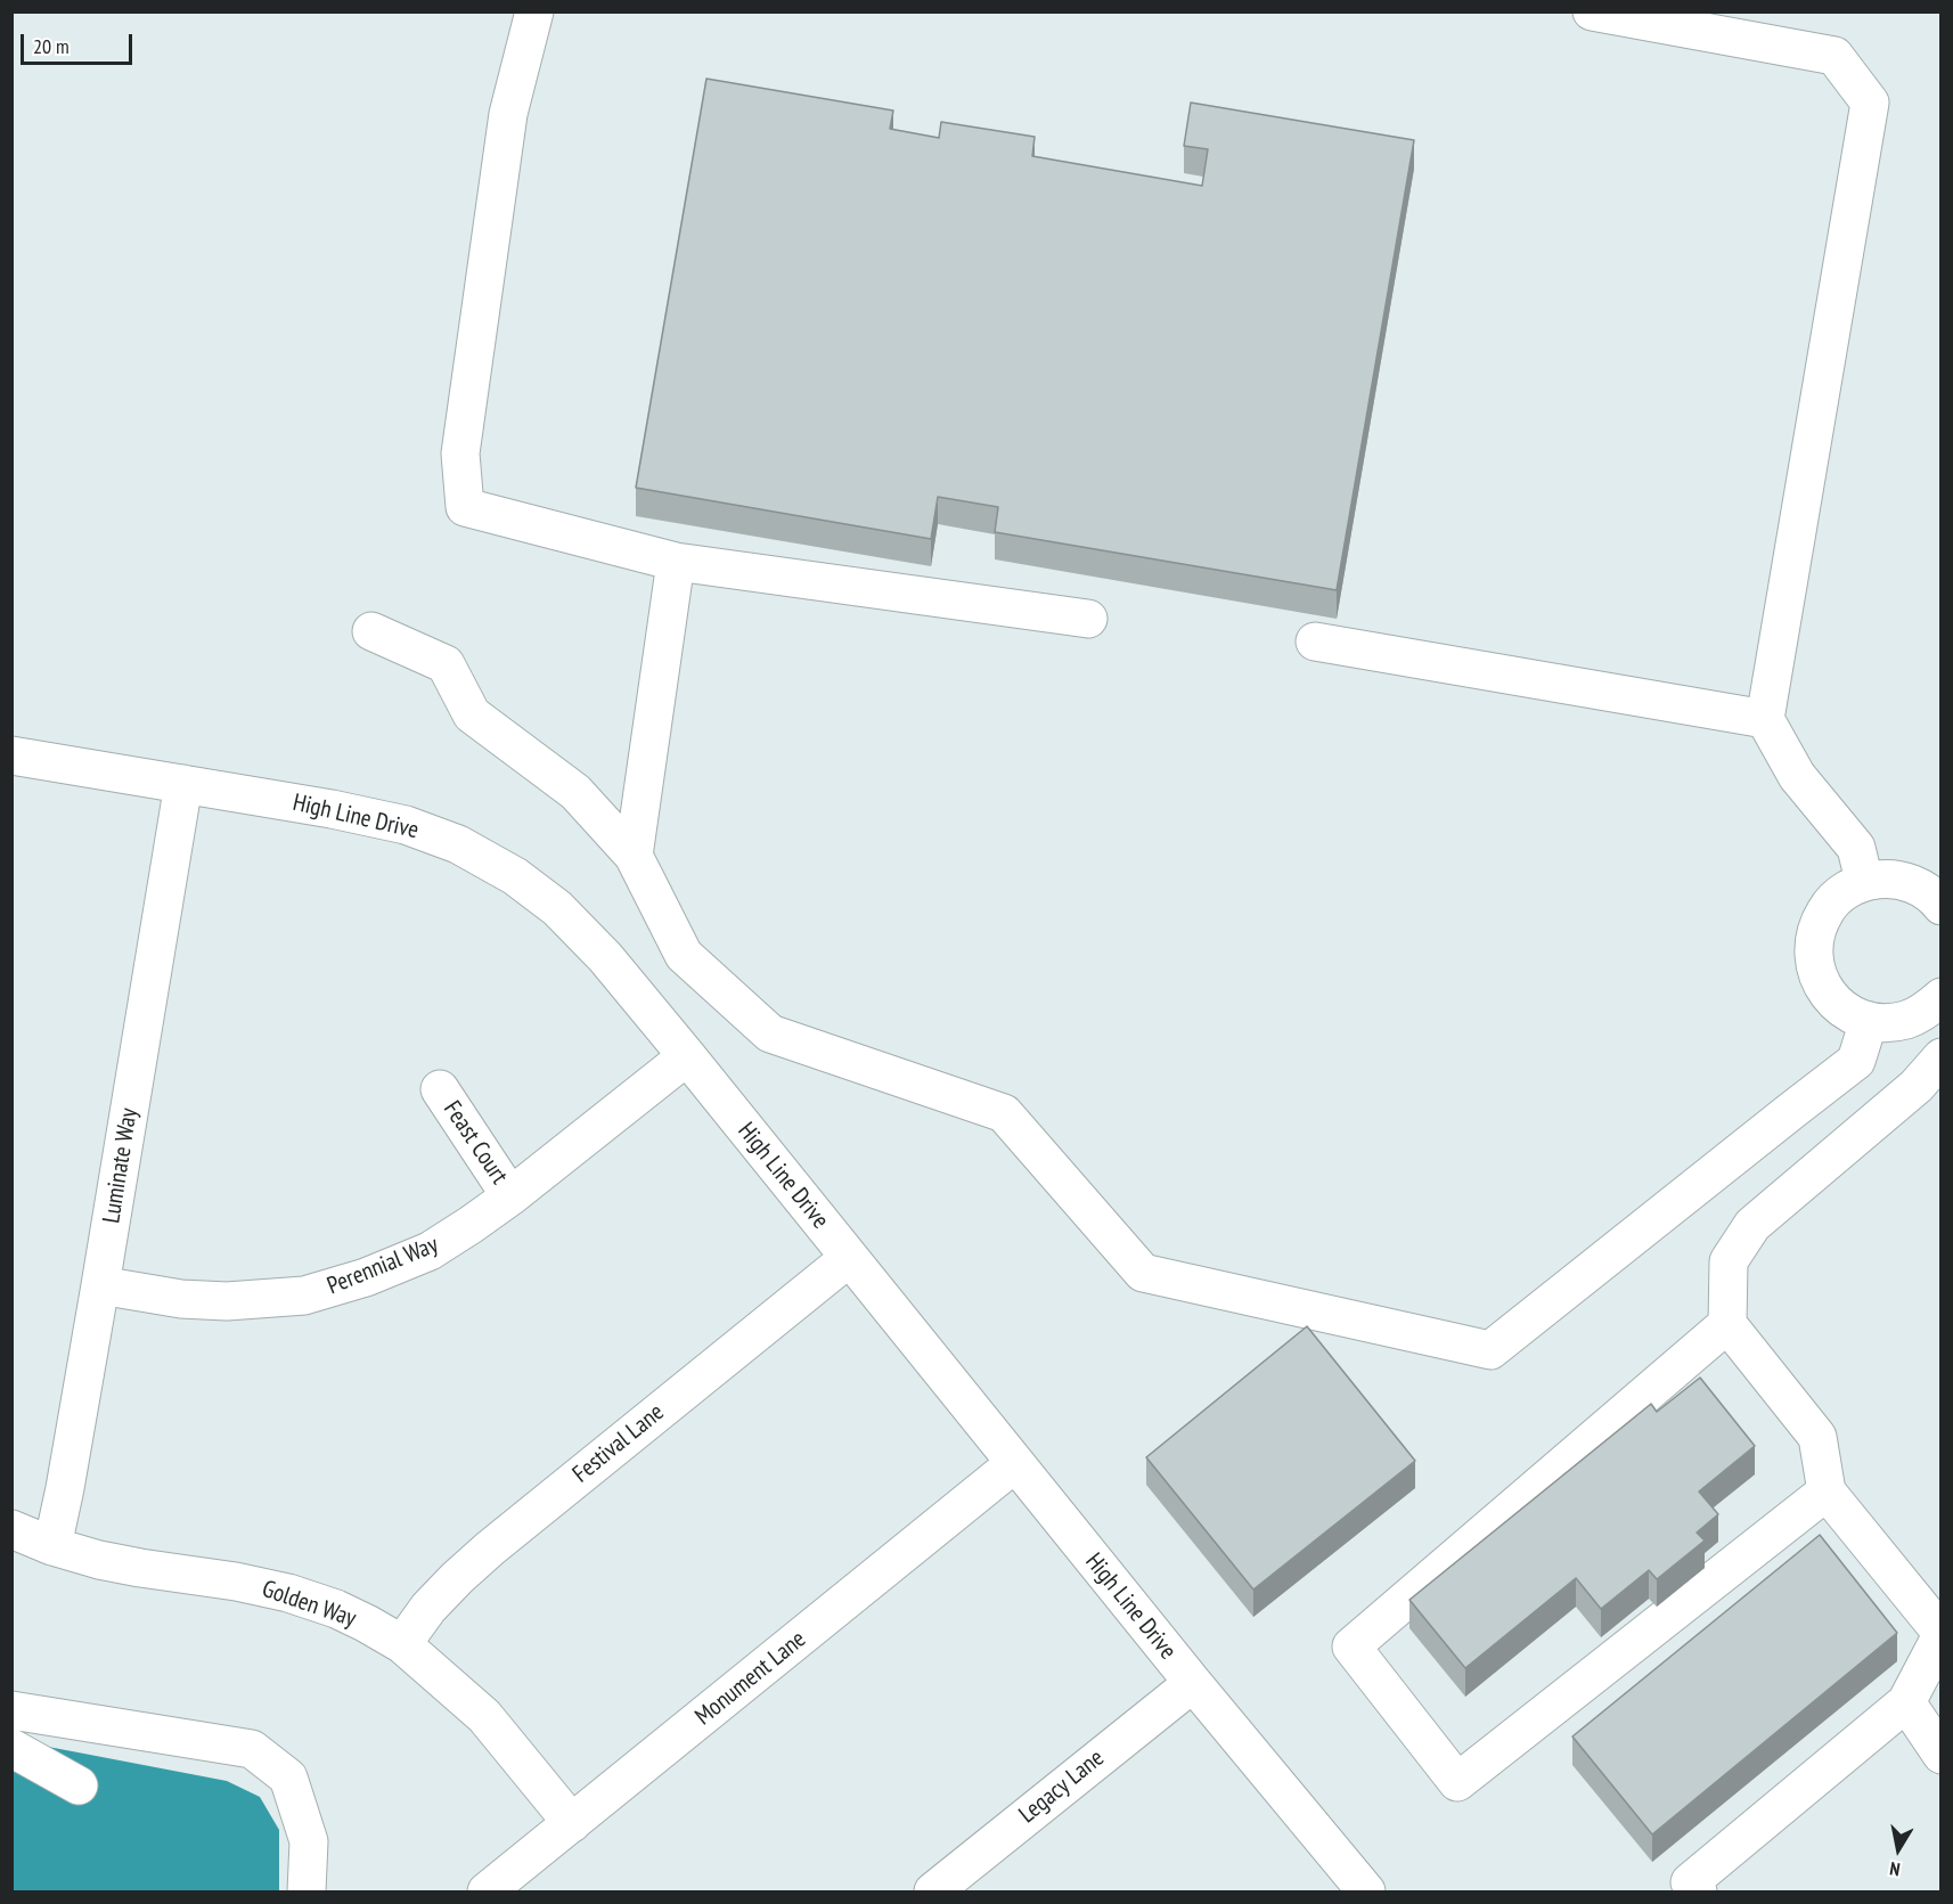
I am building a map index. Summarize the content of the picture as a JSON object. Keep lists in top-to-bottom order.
{
  "streets": {
    "street": [
      "High Line Drive",
      "Feast Court",
      "Luminate Way",
      "Perennial Way",
      "Festival Lane",
      "Golden Way",
      "Monument Lane",
      "Legacy Lane"
    ]
  },
  "crossings": [
    ["High Line Drive", "Luminate Way"],
    ["High Line Drive", "Perennial Way"],
    ["High Line Drive", "Festival Lane"],
    ["High Line Drive", "Monument Lane"],
    ["High Line Drive", "Legacy Lane"],
    ["Feast Court", "Perennial Way"],
    ["Luminate Way", "Perennial Way"],
    ["Luminate Way", "Golden Way"],
    ["Festival Lane", "Golden Way"],
    ["Golden Way", "Monument Lane"]
  ],
  "scale_bar": "20 m",
  "north": "bottom"
}
